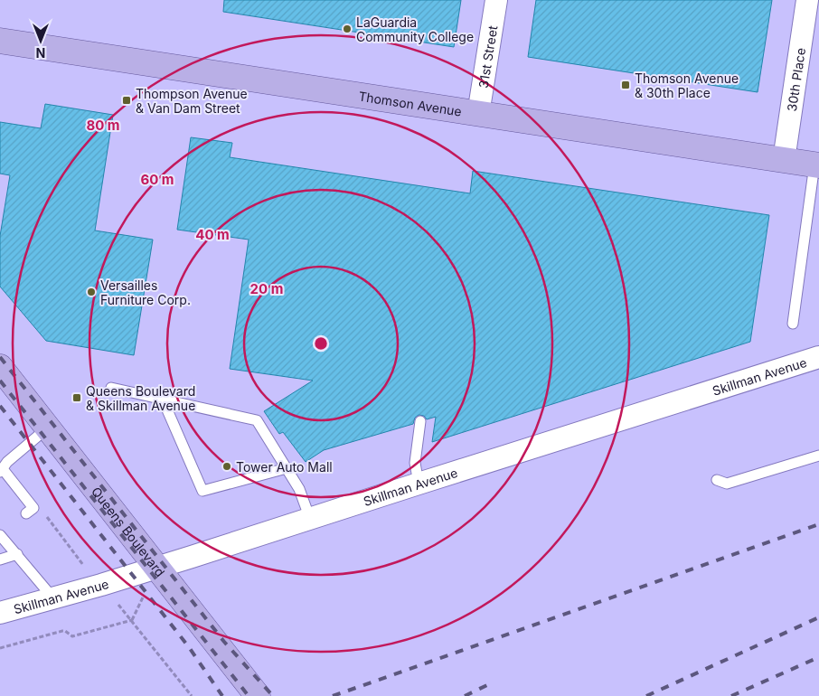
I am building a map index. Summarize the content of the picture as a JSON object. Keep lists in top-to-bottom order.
{
  "streets": {
    "main road": ["Thomson Avenue", "Queens Boulevard"],
    "street": ["31st Street", "30th Place", "Skillman Avenue"]
  },
  "crossings": [
    ["31st Street", "Thomson Avenue"],
    ["30th Place", "Thomson Avenue"],
    ["Skillman Avenue", "Queens Boulevard"]
  ],
  "places": {
    "other": ["LaGuardia Community College", "Versailles Furniture Corp.", "Tower Auto Mall"],
    "transit": ["Thomson Avenue & 30th Place", "Thompson Avenue & Van Dam Street", "Queens Boulevard & Skillman Avenue"]
  },
  "north": "bottom",
  "rings": [
    "80 m",
    "60 m",
    "40 m",
    "20 m"
  ]
}
